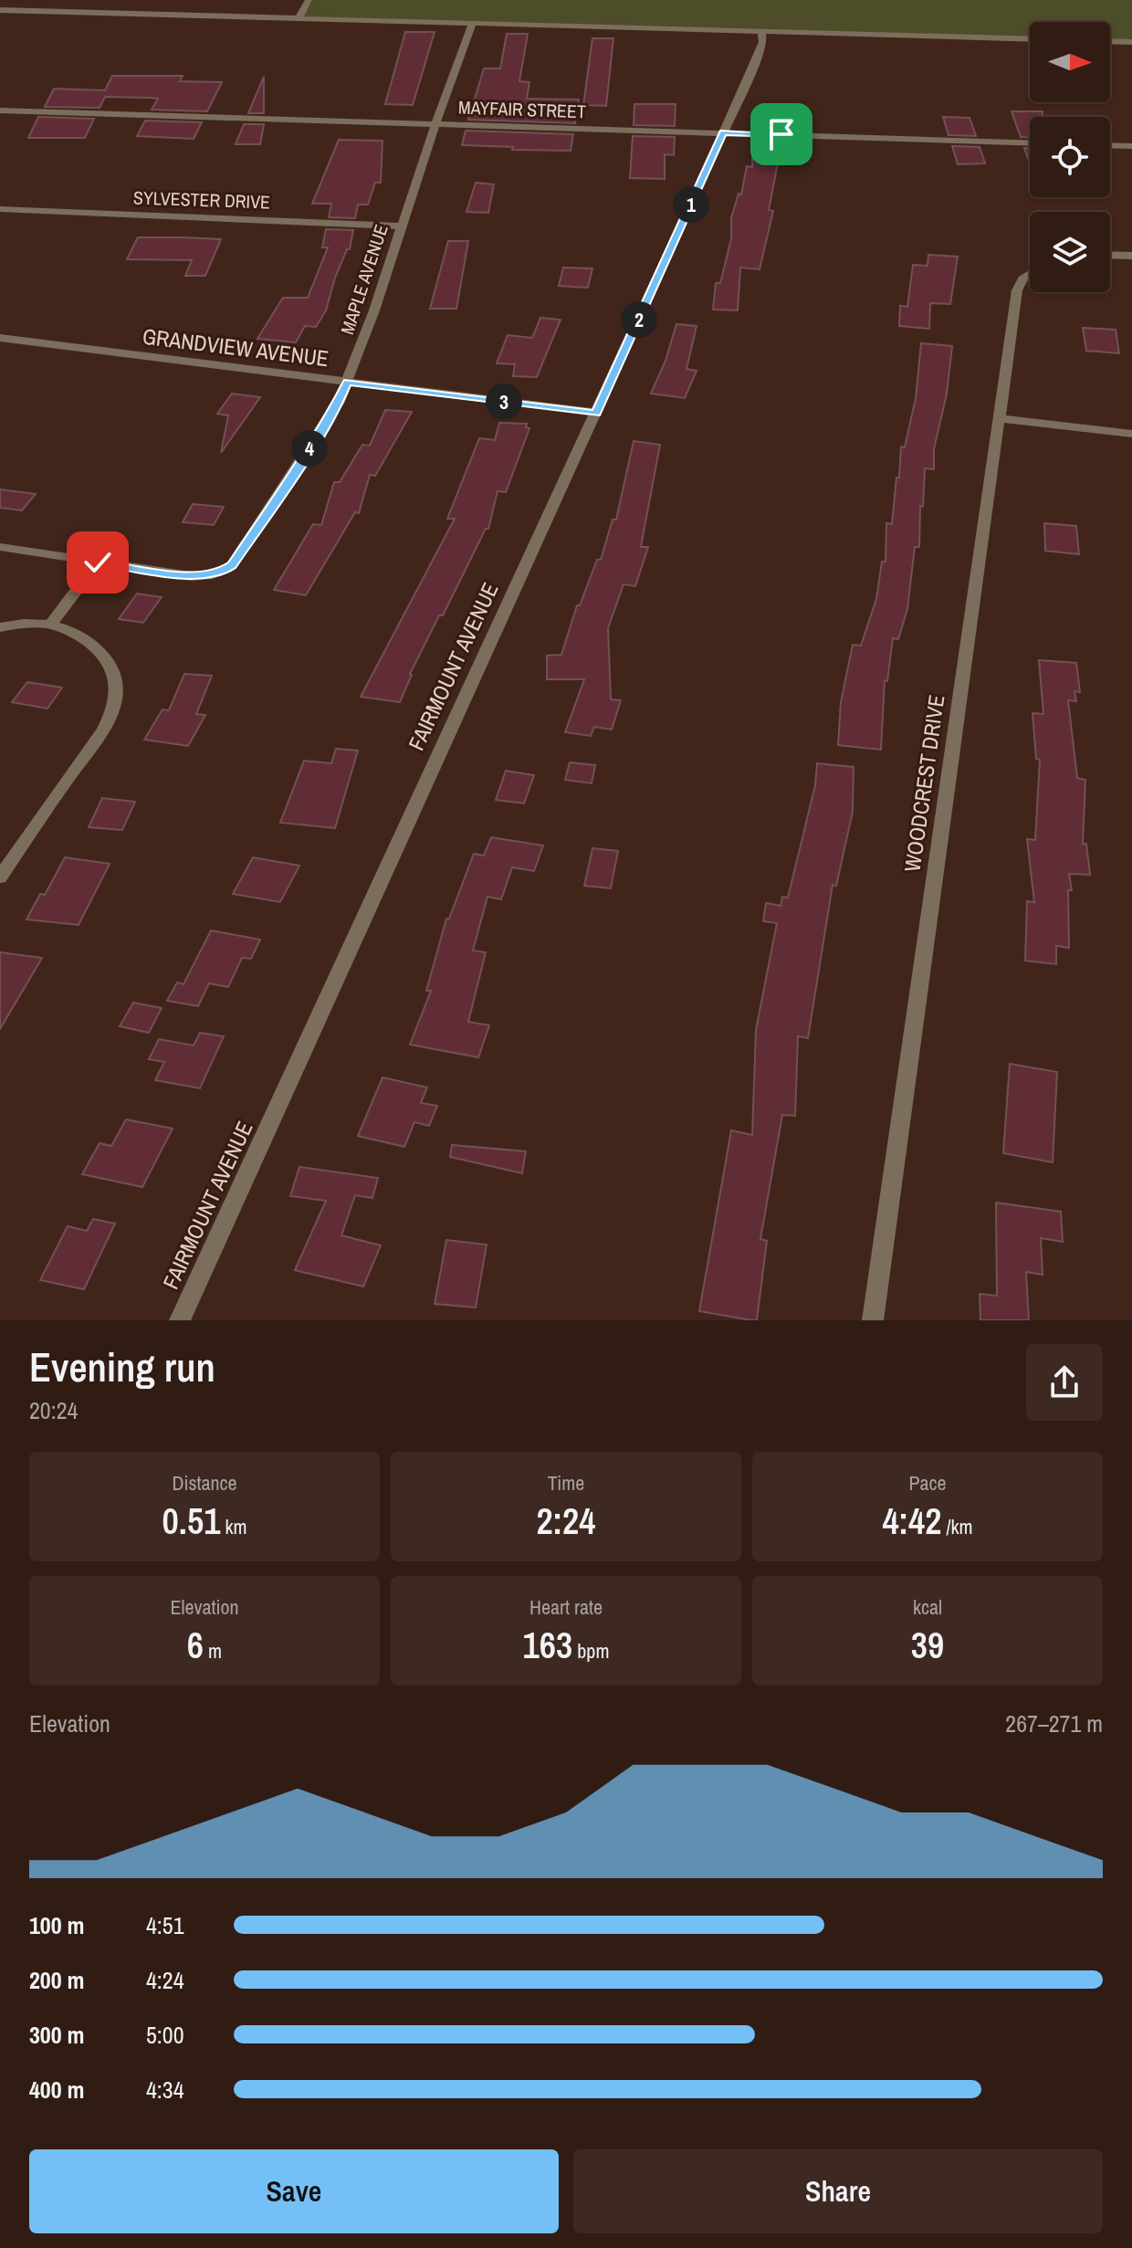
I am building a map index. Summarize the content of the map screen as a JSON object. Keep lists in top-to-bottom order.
{
  "streets": {
    "street": [
      "MAYFAIR STREET",
      "SYLVESTER DRIVE",
      "MAPLE AVENUE",
      "GRANDVIEW AVENUE",
      "FAIRMOUNT AVENUE",
      "WOODCREST DRIVE"
    ]
  },
  "crossings": [
    ["MAYFAIR STREET", "MAPLE AVENUE"],
    ["MAYFAIR STREET", "FAIRMOUNT AVENUE"],
    ["SYLVESTER DRIVE", "MAPLE AVENUE"],
    ["MAPLE AVENUE", "GRANDVIEW AVENUE"],
    ["GRANDVIEW AVENUE", "FAIRMOUNT AVENUE"]
  ],
  "north": "right",
  "page": {
    "pins": [
      "1",
      "2",
      "3",
      "4"
    ],
    "heading": ["Evening run", "20:24"],
    "stats": [
      ["Distance", "0.51 km"],
      ["Time", "2:24"],
      ["Pace", "4:42 /km"],
      ["Elevation", "6 m"],
      ["Heart rate", "163 bpm"],
      ["kcal", "39"]
    ],
    "chart": ["Elevation", "267–271 m"],
    "list": [
      {
        "name": "100 m",
        "note": "4:51"
      },
      {
        "name": "200 m",
        "note": "4:24"
      },
      {
        "name": "300 m",
        "note": "5:00"
      },
      {
        "name": "400 m",
        "note": "4:34"
      }
    ],
    "buttons": ["Save", "Share"]
  }
}
